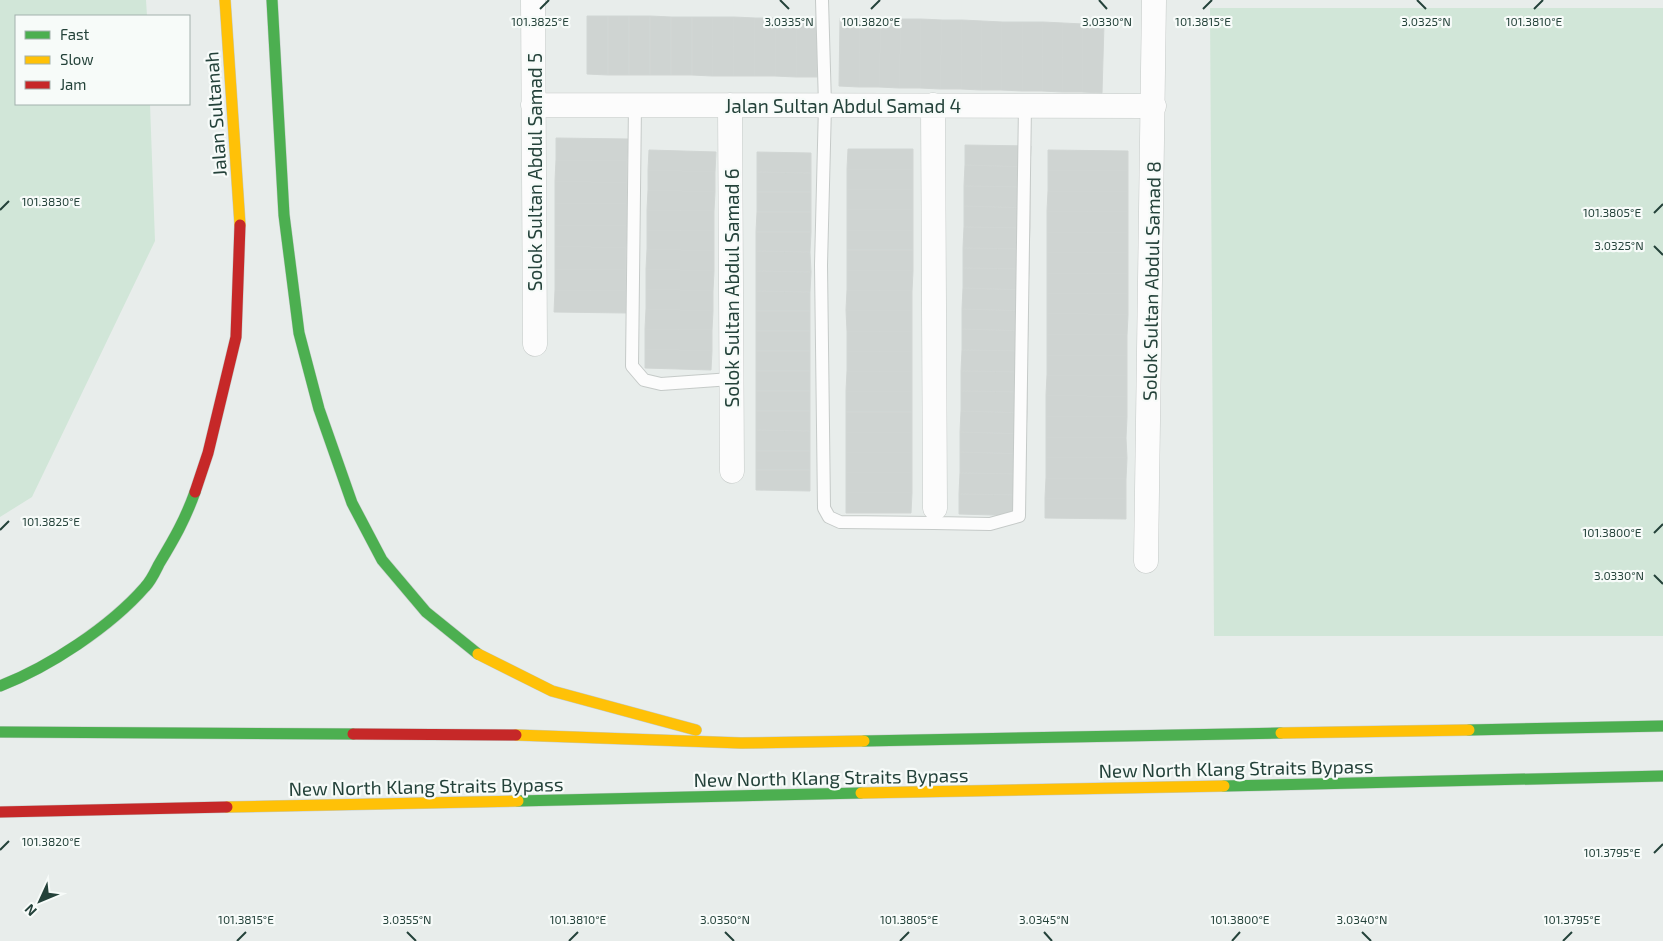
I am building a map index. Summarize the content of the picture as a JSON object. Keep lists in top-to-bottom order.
{
  "streets": {
    "main road": ["Jalan Sultanah", "New North Klang Straits Bypass"],
    "street": [
      "Jalan Sultan Abdul Samad 4",
      "Solok Sultan Abdul Samad 5",
      "Solok Sultan Abdul Samad 8",
      "Solok Sultan Abdul Samad 6"
    ]
  },
  "crossings": [
    ["Jalan Sultan Abdul Samad 4", "Solok Sultan Abdul Samad 5"],
    ["Jalan Sultan Abdul Samad 4", "Solok Sultan Abdul Samad 8"],
    ["Jalan Sultan Abdul Samad 4", "Solok Sultan Abdul Samad 6"]
  ],
  "legend": ["Fast", "Slow", "Jam"],
  "north": "bottom left",
  "coordinates": [
    "101.3825°E",
    "101.3820°E",
    "101.3815°E",
    "101.3810°E",
    "3.0325°N",
    "3.0335°N",
    "3.0330°N",
    "101.3830°E",
    "101.3805°E",
    "101.3800°E",
    "101.3795°E",
    "3.0355°N",
    "3.0350°N",
    "3.0345°N",
    "3.0340°N"
  ]
}
